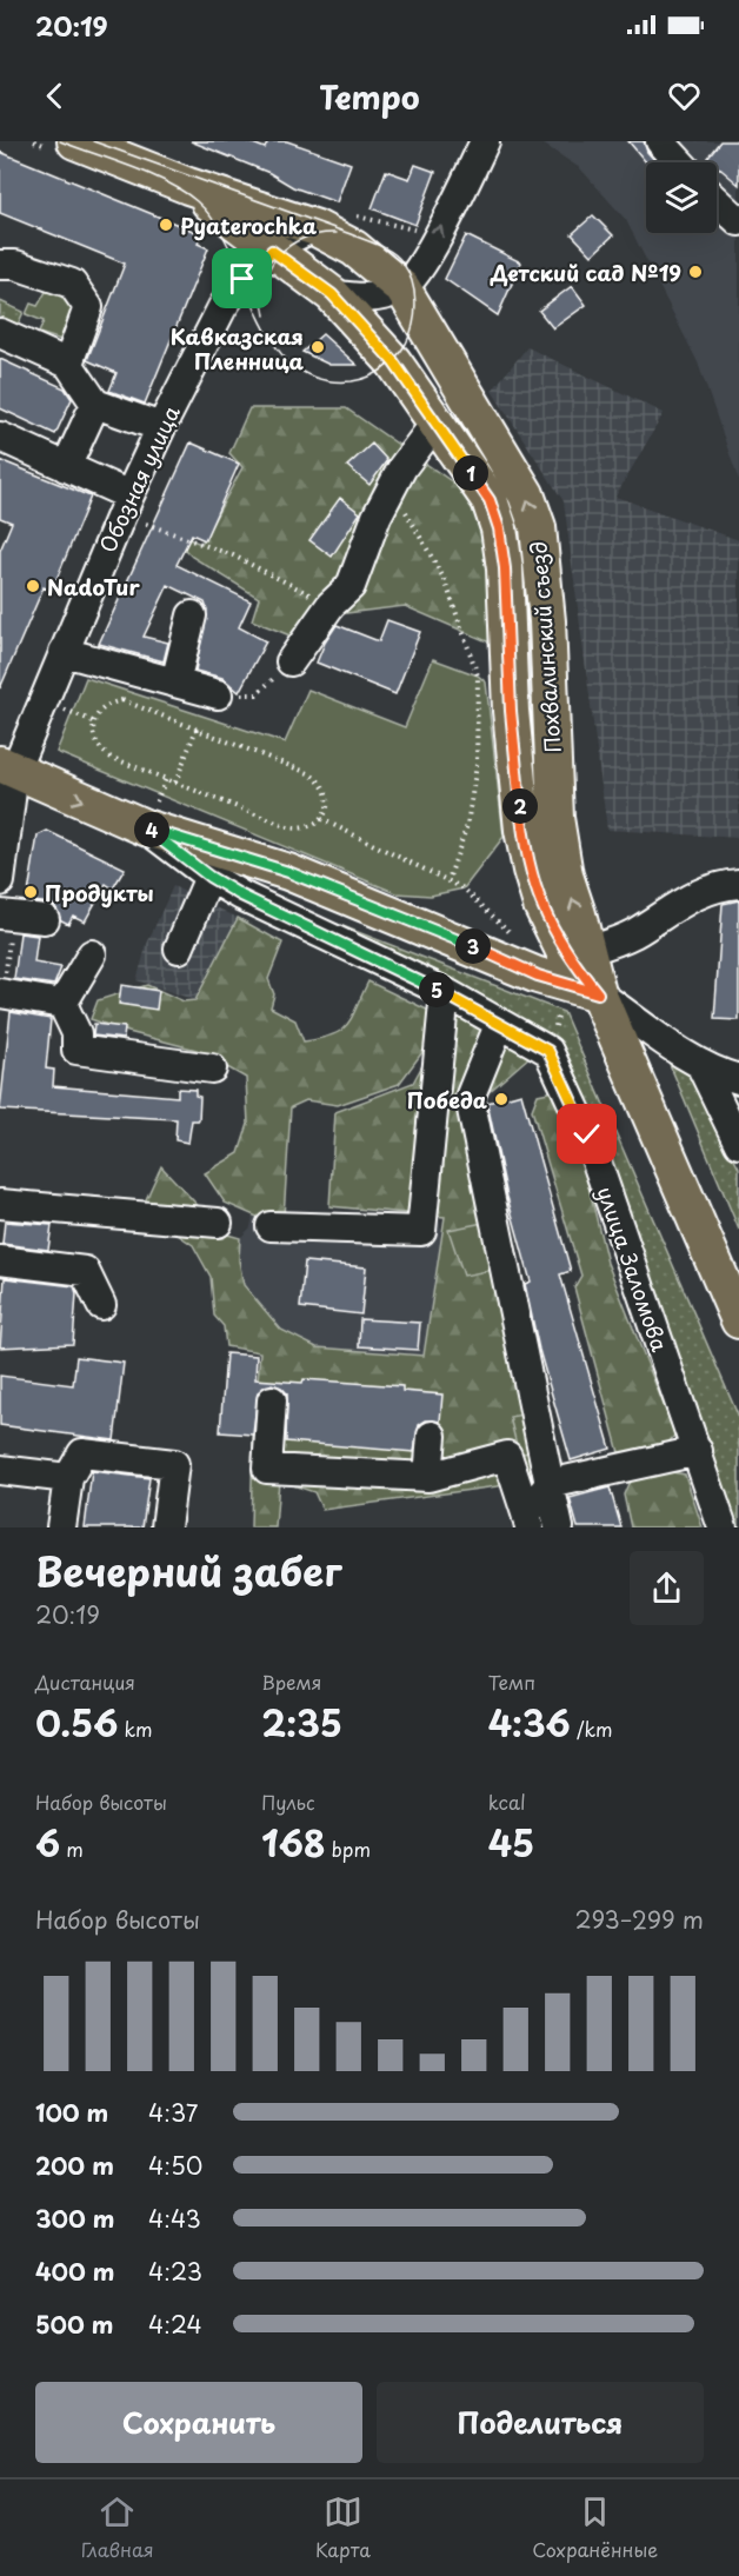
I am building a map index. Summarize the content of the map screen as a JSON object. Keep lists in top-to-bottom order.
{
  "streets": {
    "main road": ["Похвалинский съезд"],
    "street": ["Обозная улица", "улица Заломова"]
  },
  "crossings": [
    ["Обозная улица", "Похвалинский съезд"]
  ],
  "places": [
    "Pyaterochka",
    "Детский сад №19",
    "Кавказская Пленница",
    "NadoTur",
    "Продукты",
    "Победа"
  ],
  "page": {
    "status": "20:19",
    "header": "Tempo",
    "pins": [
      "1",
      "2",
      "4",
      "3",
      "5"
    ],
    "heading": ["Вечерний забег", "20:19"],
    "stats": [
      ["Дистанция", "0.56 km"],
      ["Время", "2:35"],
      ["Темп", "4:36 /km"],
      ["Набор высоты", "6 m"],
      ["Пульс", "168 bpm"],
      ["kcal", "45"]
    ],
    "chart": ["Набор высоты", "293–299 m"],
    "list": [
      {
        "name": "100 m",
        "note": "4:37"
      },
      {
        "name": "200 m",
        "note": "4:50"
      },
      {
        "name": "300 m",
        "note": "4:43"
      },
      {
        "name": "400 m",
        "note": "4:23"
      },
      {
        "name": "500 m",
        "note": "4:24"
      }
    ],
    "buttons": ["Сохранить", "Поделиться"],
    "tabs": ["Главная", "Карта", "Сохранённые"]
  }
}
